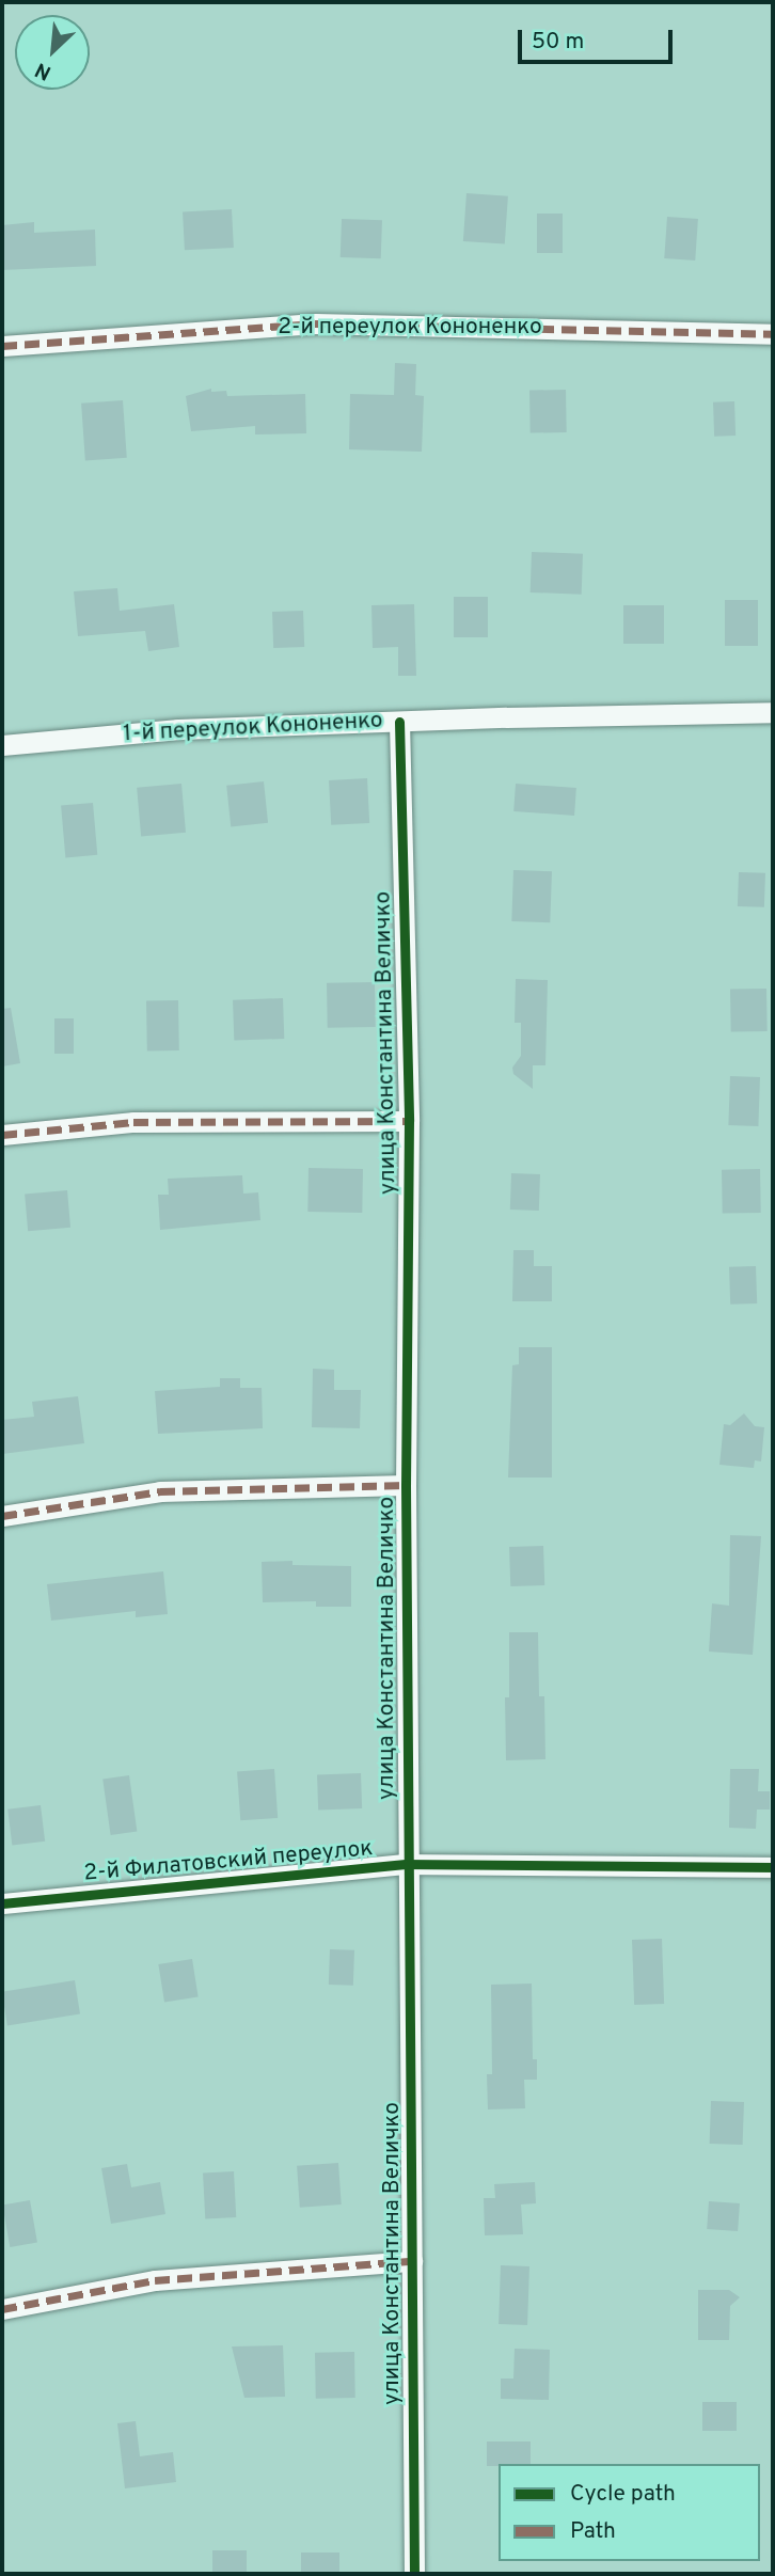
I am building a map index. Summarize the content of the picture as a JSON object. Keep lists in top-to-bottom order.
{
  "streets": {
    "street": [
      "2-й переулок Кононенко",
      "1-й переулок Кононенко",
      "улица Константина Величко",
      "2-й Филатовский переулок"
    ]
  },
  "crossings": [
    ["1-й переулок Кононенко", "улица Константина Величко"],
    ["улица Константина Величко", "2-й Филатовский переулок"]
  ],
  "legend": ["Cycle path", "Path"],
  "scale_bar": "50 m",
  "north": "bottom left"
}
